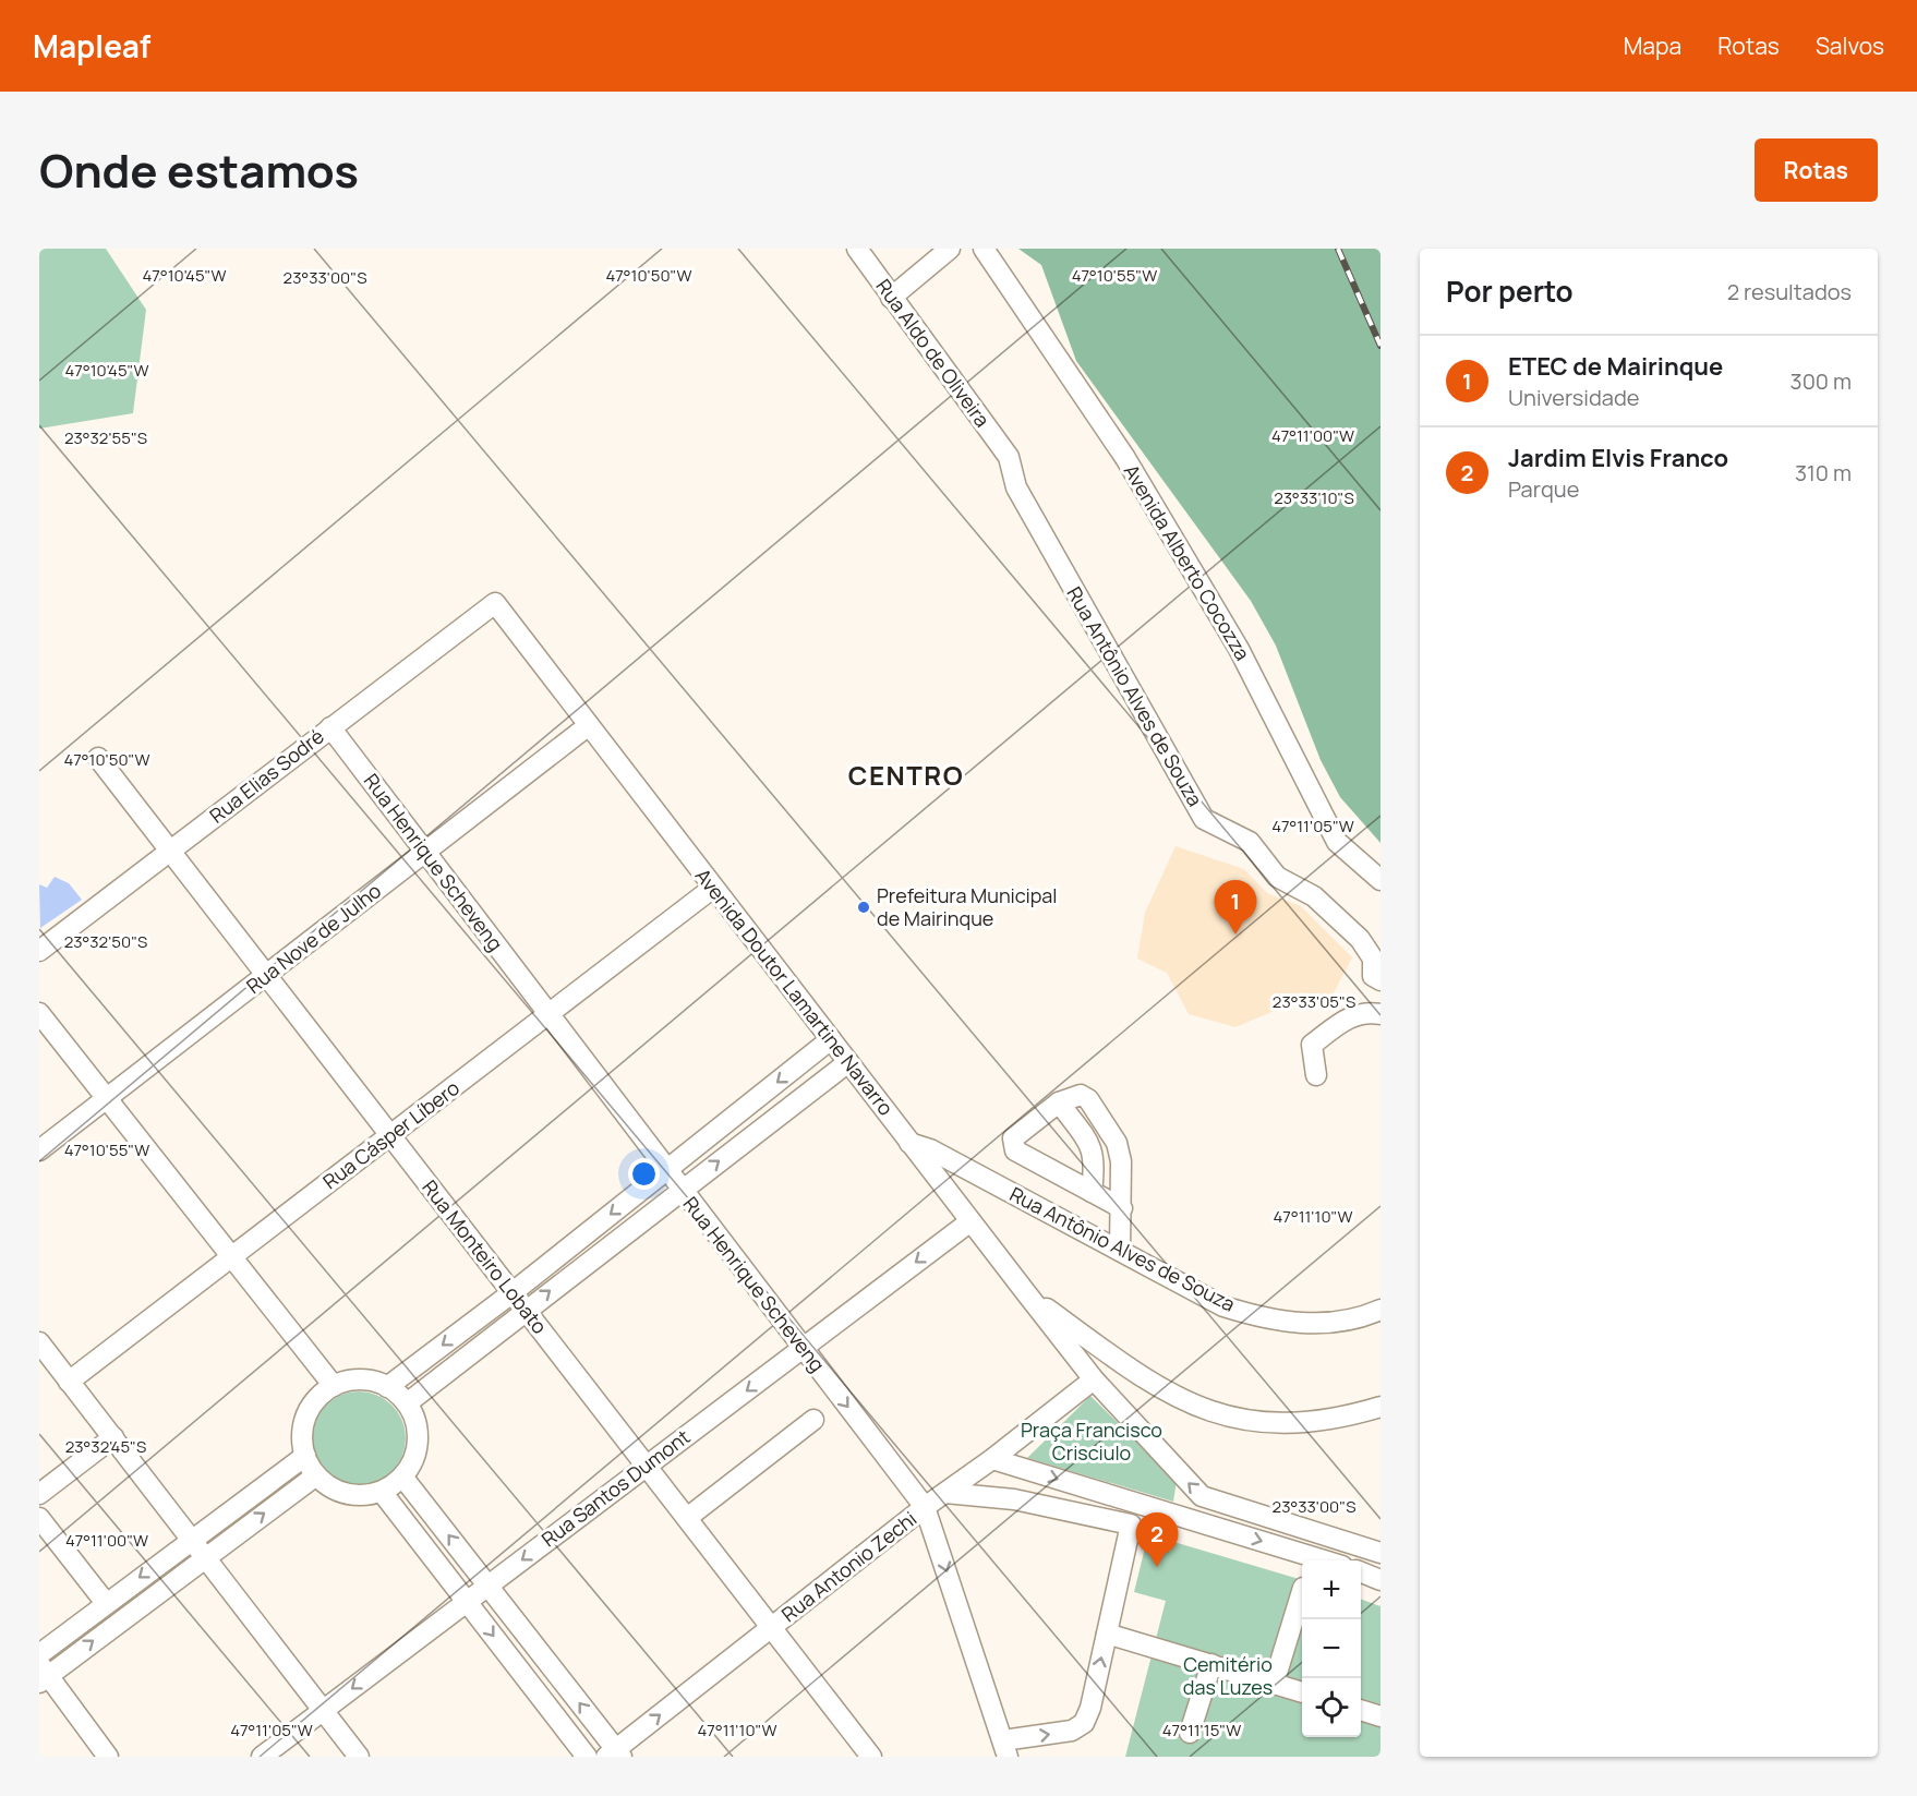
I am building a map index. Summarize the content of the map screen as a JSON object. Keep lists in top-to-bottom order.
{
  "streets": {
    "street": [
      "Rua Aldo de Oliveira",
      "Avenida Alberto Cocozza",
      "Rua Antônio Alves de Souza",
      "Rua Elias Sodré",
      "Rua Henrique Scheveng",
      "Rua Nove de Julho",
      "Avenida Doutor Lamartine Navarro",
      "Rua Cásper Líbero",
      "Rua Monteiro Lobato",
      "Rua Santos Dumont",
      "Rua Antonio Zechi"
    ]
  },
  "crossings": [
    ["Rua Aldo de Oliveira", "Rua Antônio Alves de Souza"],
    ["Rua Antônio Alves de Souza", "Avenida Doutor Lamartine Navarro"],
    ["Rua Elias Sodré", "Rua Henrique Scheveng"],
    ["Rua Elias Sodré", "Avenida Doutor Lamartine Navarro"],
    ["Rua Elias Sodré", "Rua Monteiro Lobato"],
    ["Rua Henrique Scheveng", "Rua Nove de Julho"],
    ["Rua Henrique Scheveng", "Rua Cásper Líbero"],
    ["Rua Henrique Scheveng", "Rua Santos Dumont"],
    ["Rua Henrique Scheveng", "Rua Antonio Zechi"],
    ["Rua Nove de Julho", "Avenida Doutor Lamartine Navarro"],
    ["Rua Nove de Julho", "Rua Monteiro Lobato"],
    ["Avenida Doutor Lamartine Navarro", "Rua Cásper Líbero"],
    ["Avenida Doutor Lamartine Navarro", "Rua Santos Dumont"],
    ["Avenida Doutor Lamartine Navarro", "Rua Antonio Zechi"],
    ["Rua Cásper Líbero", "Rua Monteiro Lobato"],
    ["Rua Monteiro Lobato", "Rua Santos Dumont"],
    ["Rua Monteiro Lobato", "Rua Antonio Zechi"]
  ],
  "one_way": ["Rua Henrique Scheveng", "Rua Santos Dumont"],
  "districts": ["CENTRO"],
  "parks": ["Praça Francisco Crisciulo", "Cemitério das Luzes"],
  "places": ["Prefeitura Municipal de Mairinque"],
  "page": {
    "header": "Mapleaf",
    "nav": ["Mapa", "Rotas", "Salvos"],
    "title": "Onde estamos",
    "buttons": "Rotas",
    "heading": ["Por perto", "2 resultados"],
    "list": [
      {
        "mark": "1",
        "name": "ETEC de Mairinque",
        "note": "Universidade",
        "value": "300 m"
      },
      {
        "mark": "2",
        "name": "Jardim Elvis Franco",
        "note": "Parque",
        "value": "310 m"
      }
    ],
    "pins": ["1", "2"],
    "map_buttons": ["+", "−"]
  },
  "coordinates": [
    "47°10'45\"W",
    "47°10'50\"W",
    "47°10'55\"W",
    "23°33'00\"S",
    "47°11'00\"W",
    "23°32'55\"S",
    "23°33'10\"S",
    "47°11'05\"W",
    "23°32'50\"S",
    "23°33'05\"S",
    "47°11'10\"W",
    "23°32'45\"S",
    "47°11'15\"W"
  ]
}
